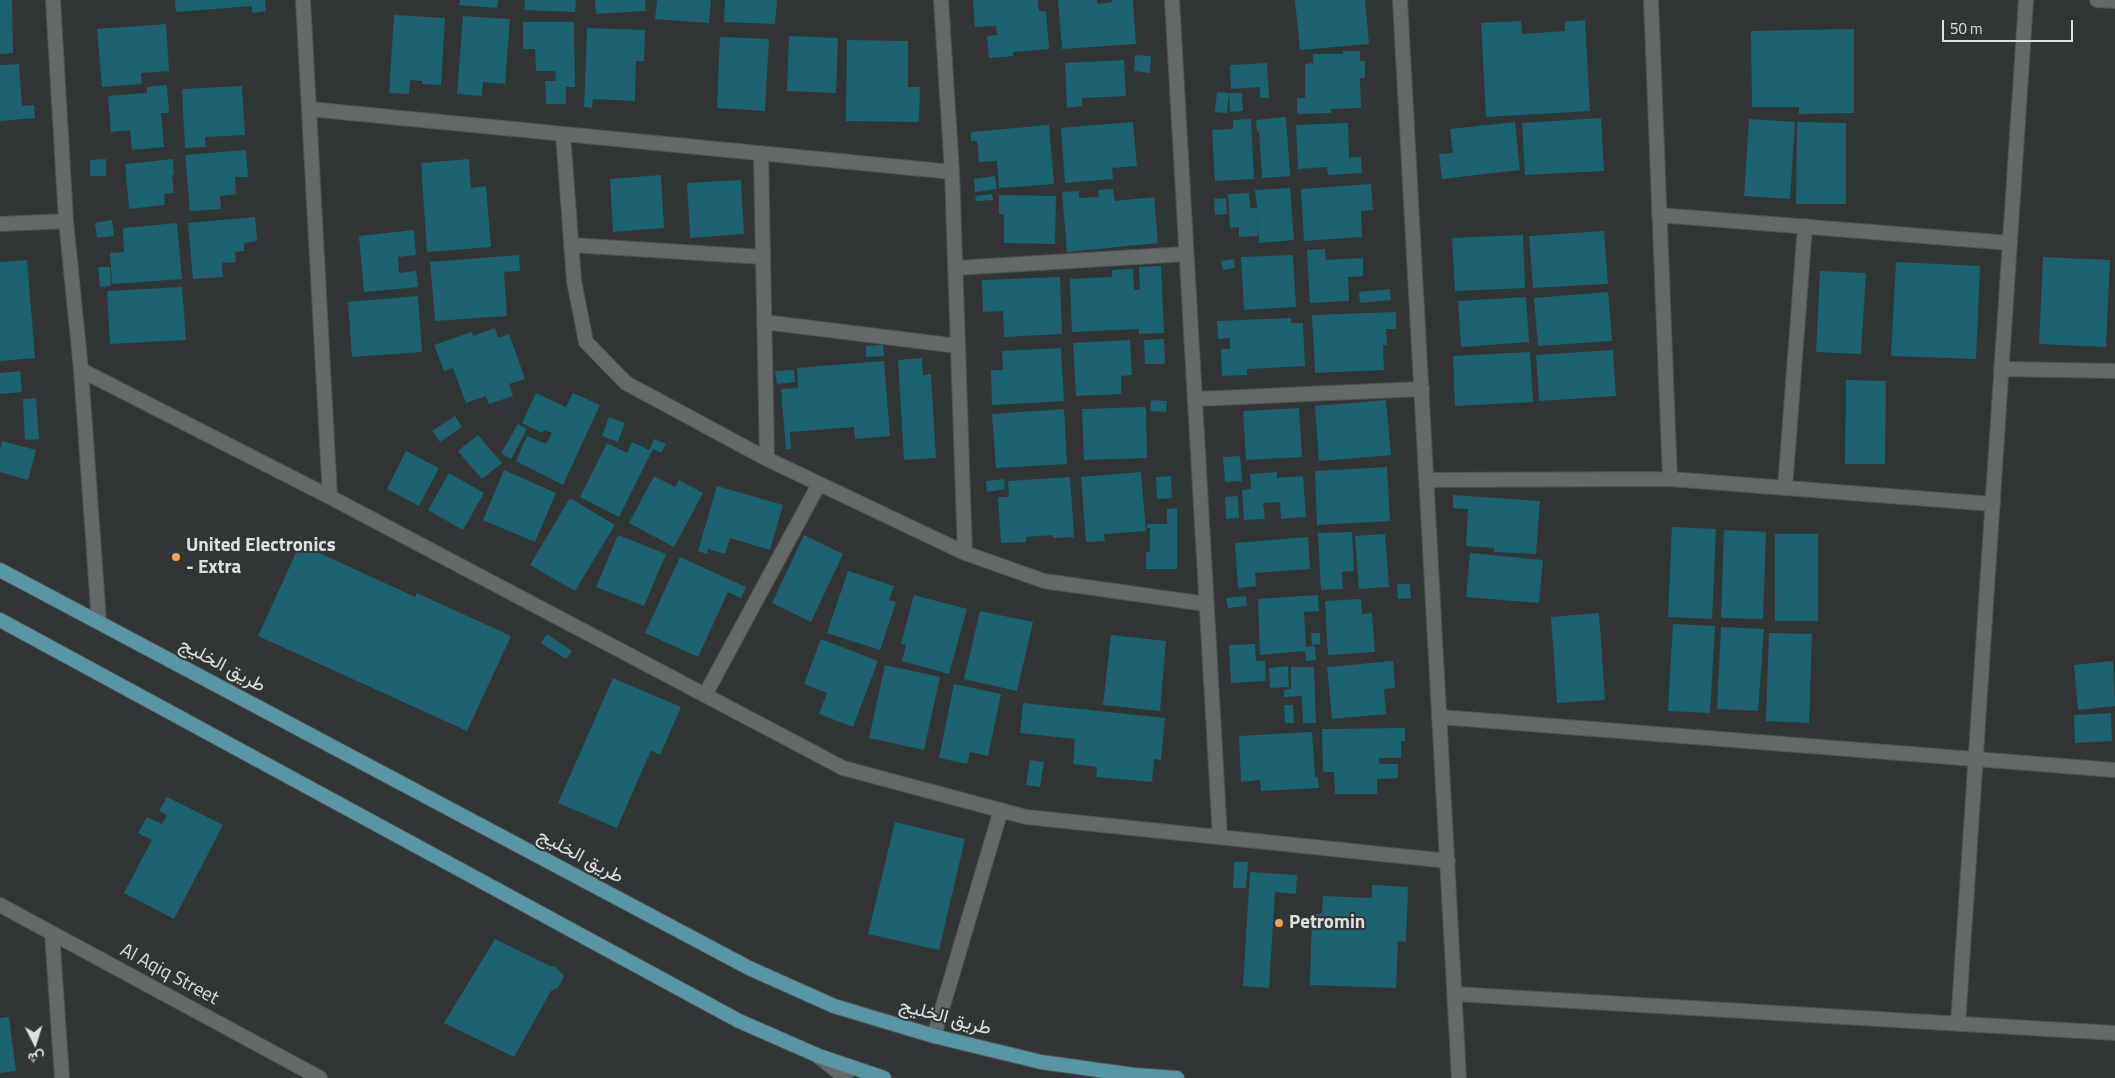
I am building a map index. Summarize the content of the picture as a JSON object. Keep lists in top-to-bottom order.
{
  "streets": {
    "main road": ["طريق الخليج"],
    "street": ["Al Aqiq Street"]
  },
  "places": ["United Electronics - Extra", "Petromin"],
  "scale_bar": "50 m",
  "north": "bottom"
}
